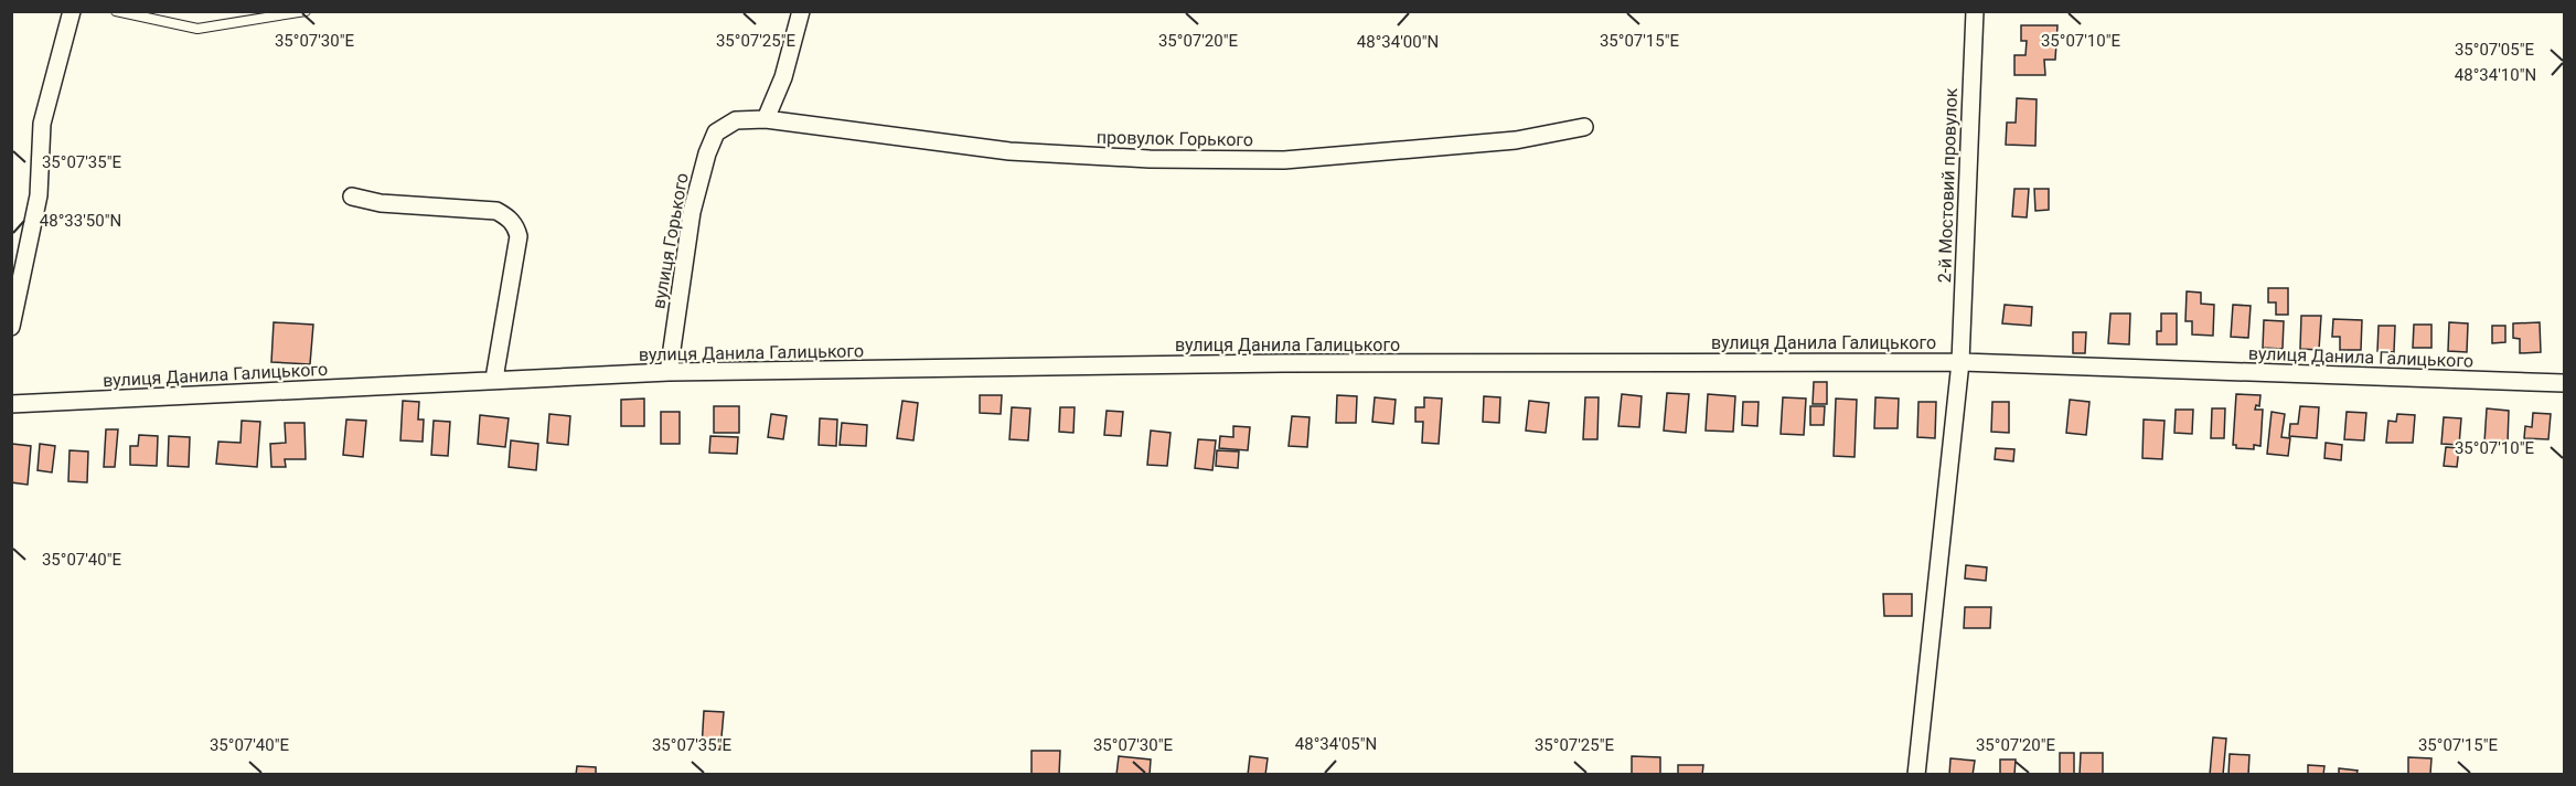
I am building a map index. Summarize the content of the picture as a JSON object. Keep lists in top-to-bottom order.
{
  "streets": {
    "street": [
      "провулок Горького",
      "2-й Мостовий провулок",
      "вулиця Горького",
      "вулиця Данила Галицького"
    ]
  },
  "crossings": [
    ["провулок Горького", "вулиця Горького"],
    ["2-й Мостовий провулок", "вулиця Данила Галицького"],
    ["вулиця Горького", "вулиця Данила Галицького"]
  ],
  "coordinates": [
    "35°07'30\"E",
    "35°07'25\"E",
    "35°07'20\"E",
    "35°07'15\"E",
    "35°07'10\"E",
    "48°34'00\"N",
    "35°07'05\"E",
    "48°34'10\"N",
    "35°07'35\"E",
    "48°33'50\"N",
    "35°07'40\"E",
    "48°34'05\"N"
  ]
}
